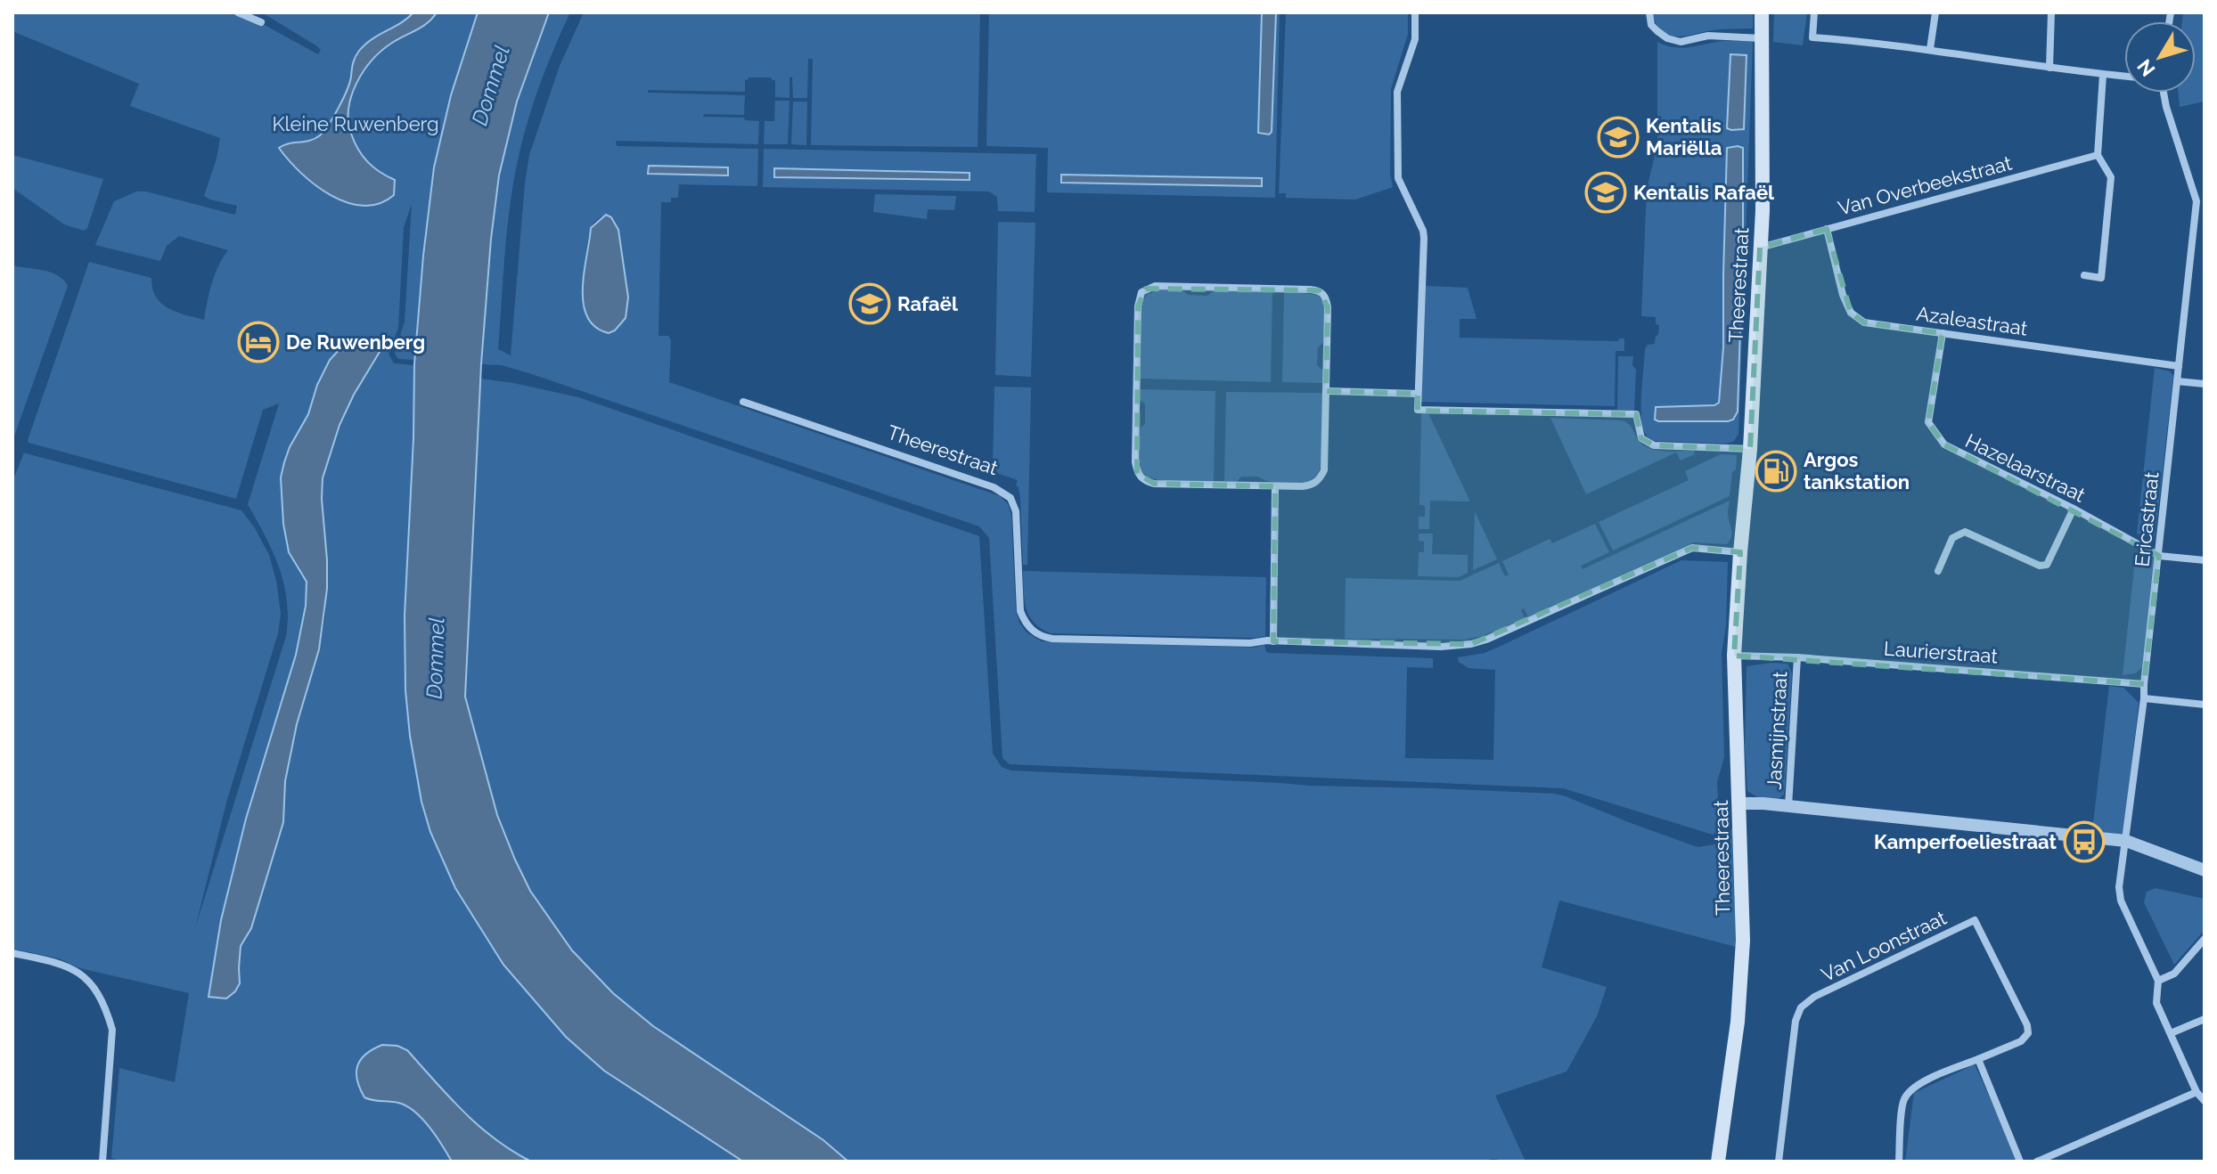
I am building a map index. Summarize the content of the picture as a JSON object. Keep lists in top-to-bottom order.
{
  "streets": {
    "main road": ["Theerestraat"],
    "street": [
      "Van Overbeekstraat",
      "Azaleastraat",
      "Hazelaarstraat",
      "Ericastraat",
      "Laurierstraat",
      "Jasmijnstraat",
      "Van Loonstraat"
    ]
  },
  "crossings": [
    ["Van Overbeekstraat", "Theerestraat"],
    ["Van Overbeekstraat", "Azaleastraat"],
    ["Theerestraat", "Laurierstraat"],
    ["Azaleastraat", "Hazelaarstraat"],
    ["Azaleastraat", "Ericastraat"],
    ["Hazelaarstraat", "Ericastraat"],
    ["Ericastraat", "Laurierstraat"],
    ["Laurierstraat", "Jasmijnstraat"]
  ],
  "water": ["Dommel"],
  "parks": ["Kleine Ruwenberg"],
  "places": {
    "school or university": ["Kentalis Mariëlla", "Kentalis Rafaël", "Rafaël"],
    "hotel": ["De Ruwenberg"],
    "fuel station": ["Argos tankstation"],
    "bus stop": ["Kamperfoeliestraat"]
  },
  "north": "bottom left"
}
